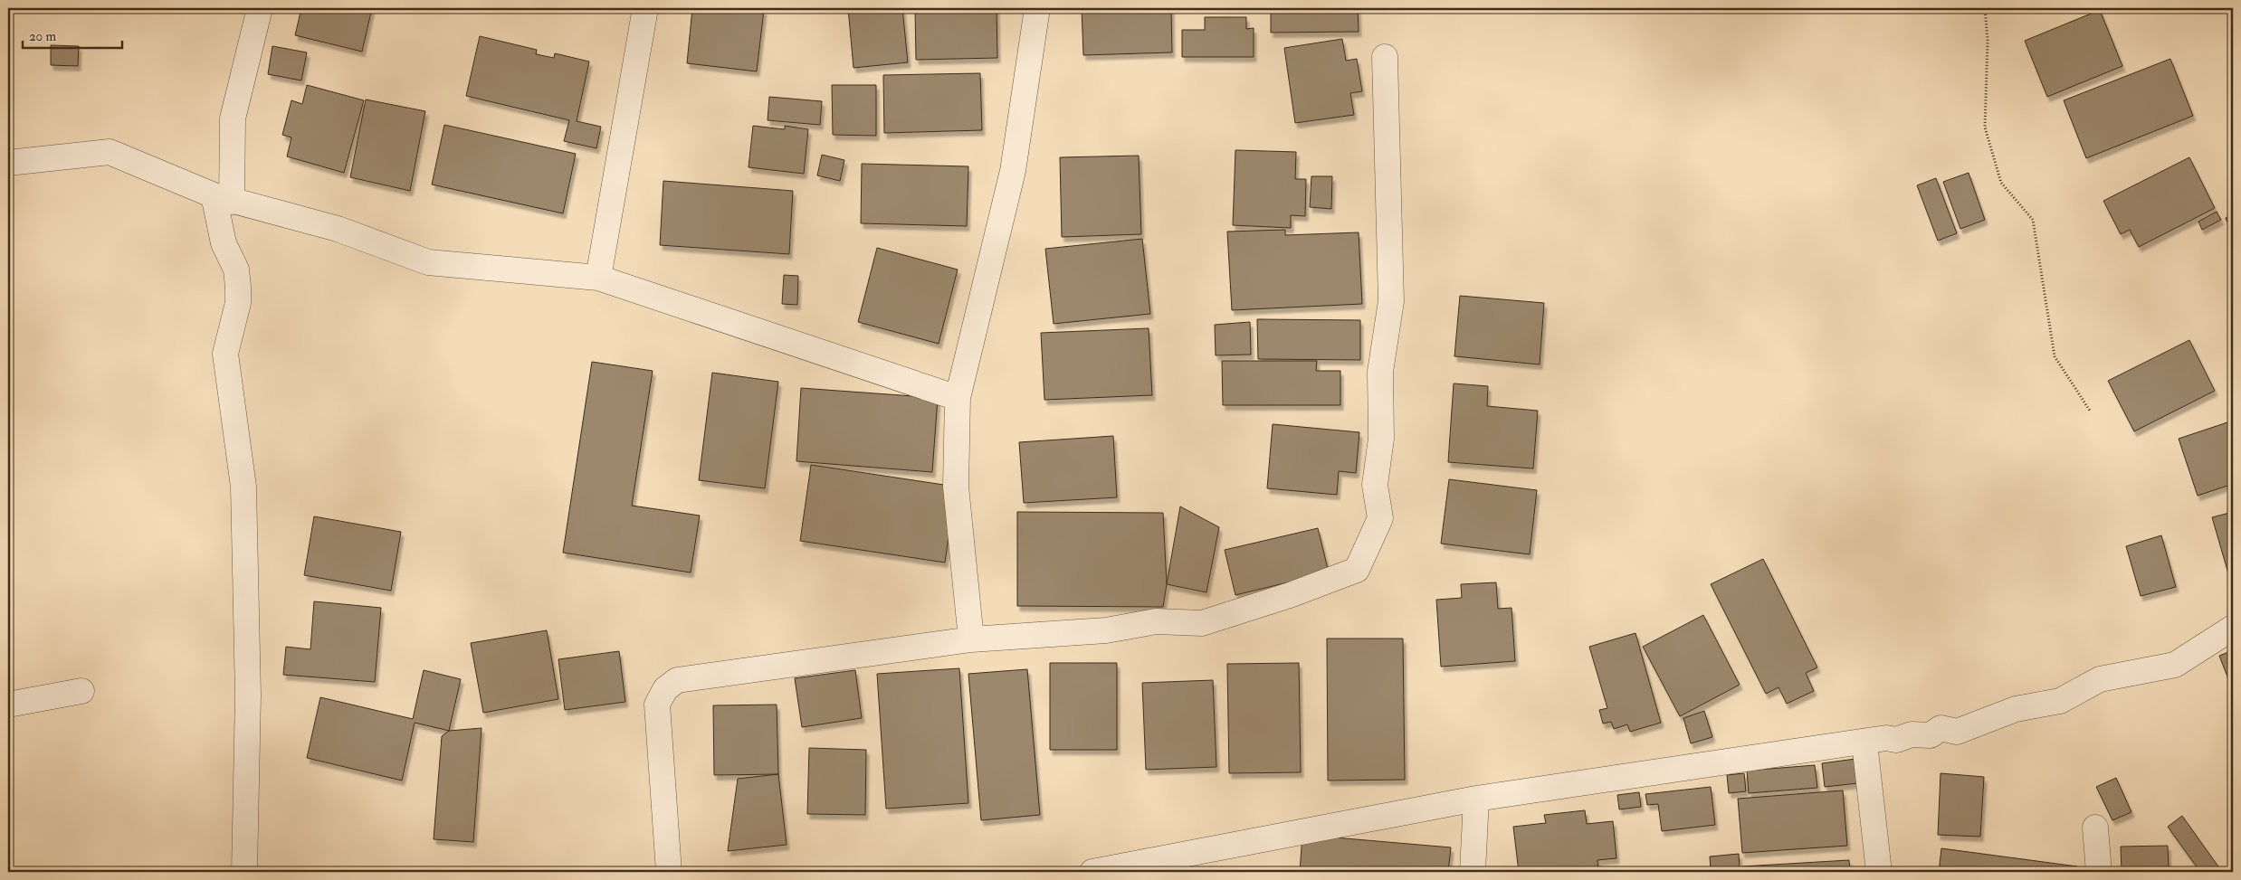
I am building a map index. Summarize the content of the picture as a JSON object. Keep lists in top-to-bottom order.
{
  "scale_bar": "20 m"
}
